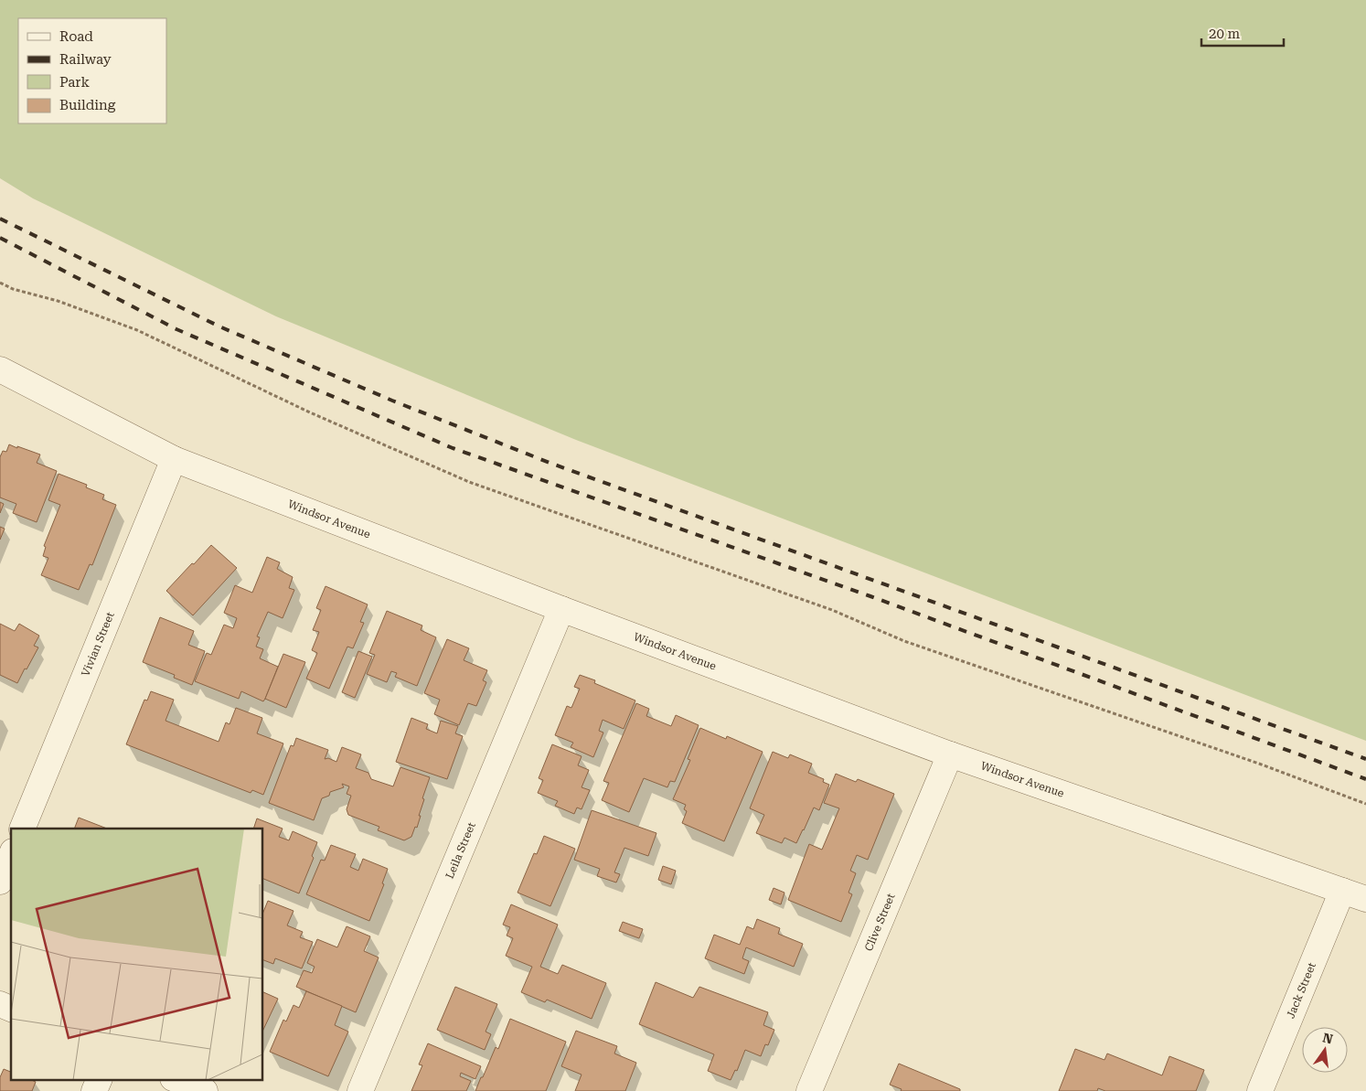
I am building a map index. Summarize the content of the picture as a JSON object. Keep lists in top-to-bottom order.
{
  "streets": {
    "street": [
      "Windsor Avenue",
      "Vivian Street",
      "Leila Street",
      "Clive Street",
      "Jack Street"
    ]
  },
  "crossings": [
    ["Windsor Avenue", "Vivian Street"],
    ["Windsor Avenue", "Leila Street"],
    ["Windsor Avenue", "Clive Street"],
    ["Windsor Avenue", "Jack Street"]
  ],
  "legend": [
    "Road",
    "Railway",
    "Park",
    "Building"
  ],
  "scale_bar": "20 m",
  "north": "top"
}
